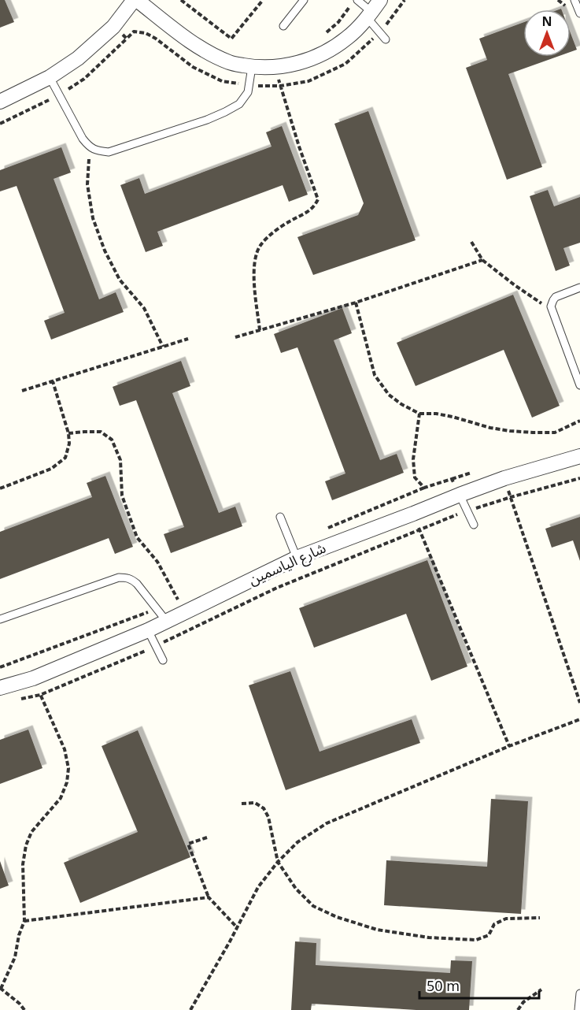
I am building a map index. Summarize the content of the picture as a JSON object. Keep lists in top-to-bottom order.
{
  "streets": {
    "street": ["شارع الياسمين"]
  },
  "scale_bar": "50 m",
  "north": "top"
}
